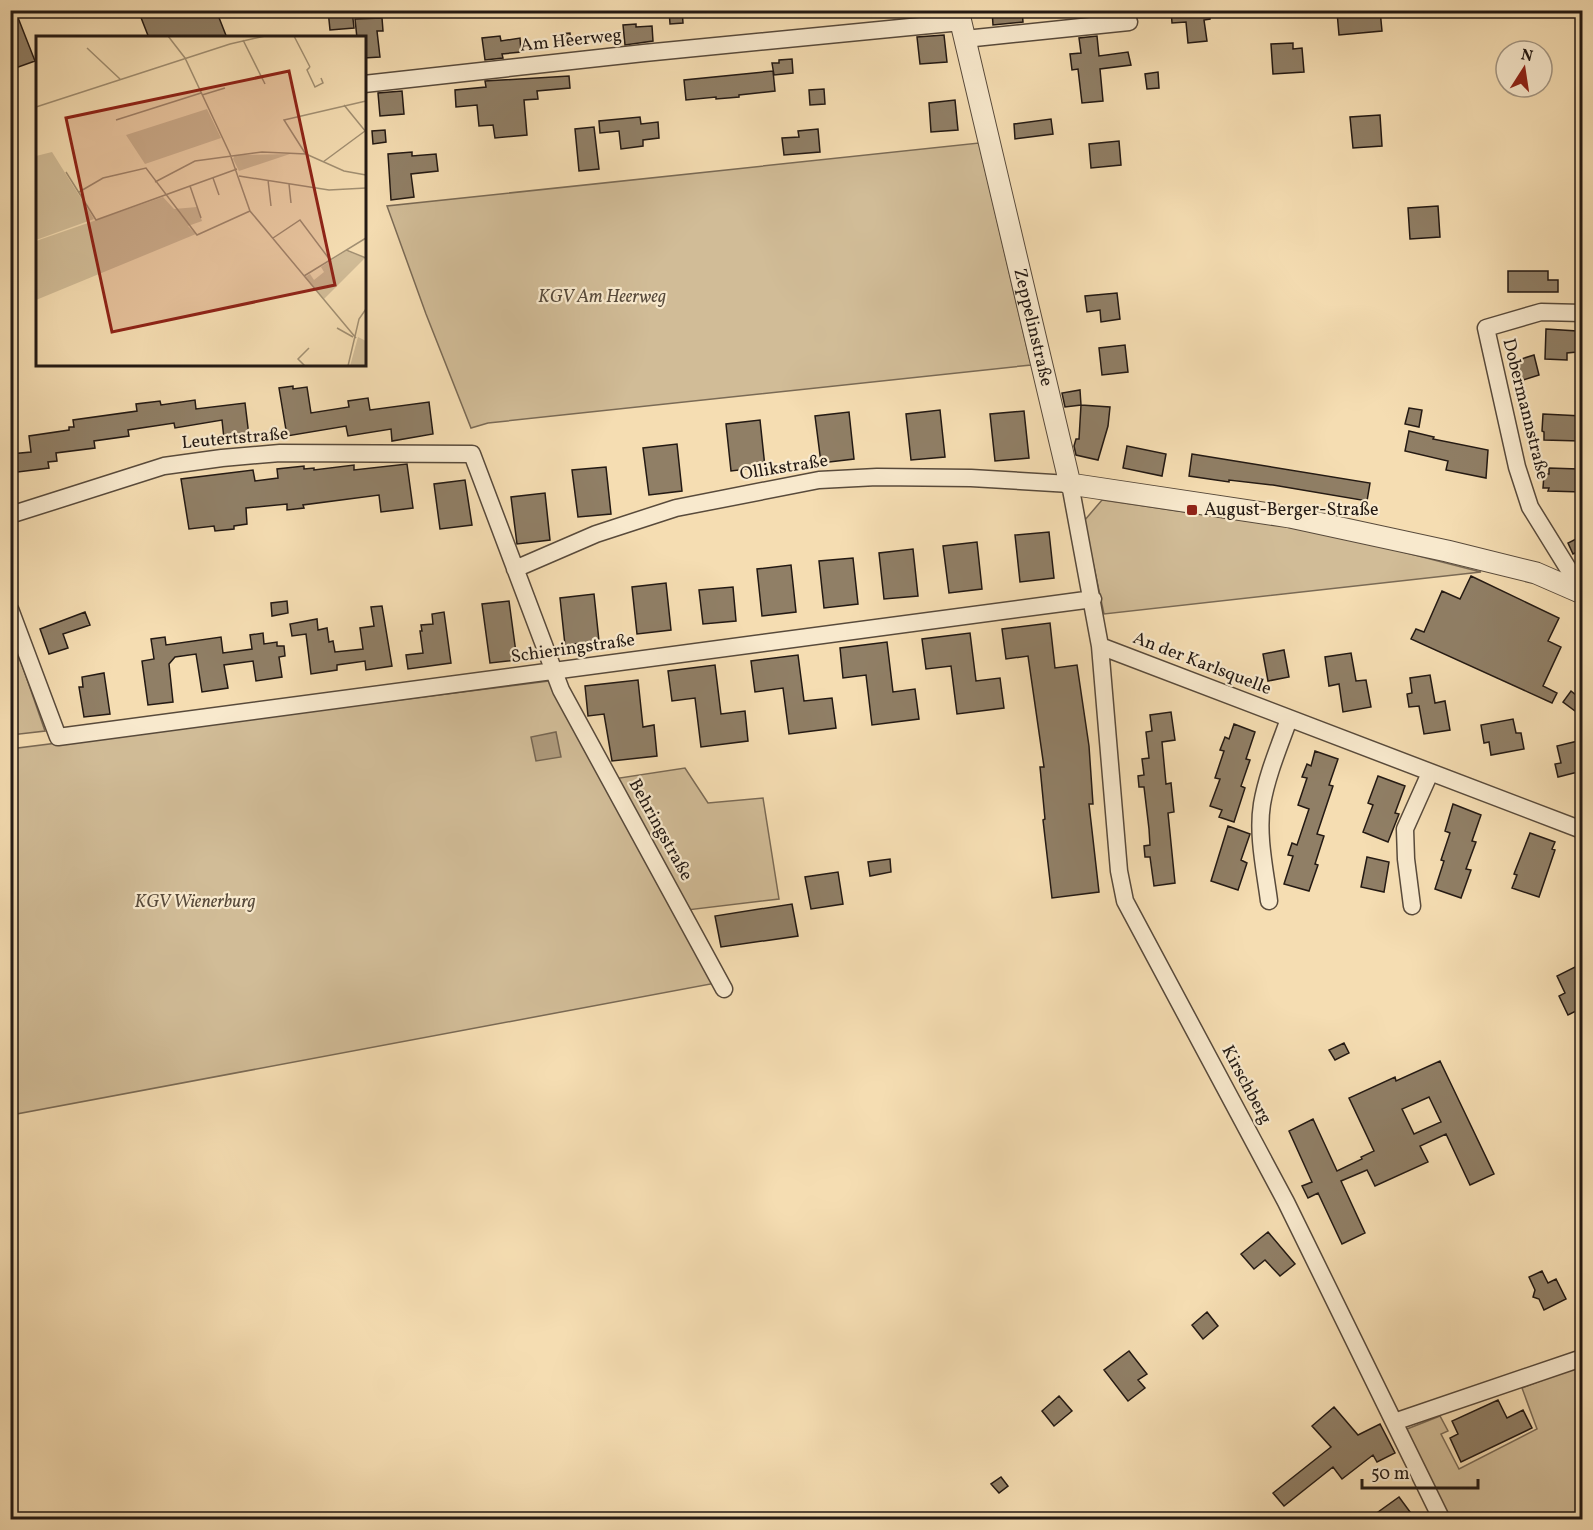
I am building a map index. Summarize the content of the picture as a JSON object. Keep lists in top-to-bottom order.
{
  "streets": {
    "street": [
      "Am Heerweg",
      "Zeppelinstraße",
      "Dobermannstraße",
      "Leutertstraße",
      "Ollikstraße",
      "Schieringstraße",
      "An der Karlsquelle",
      "Behringstraße",
      "Kirschberg"
    ]
  },
  "crossings": [
    ["Am Heerweg", "Zeppelinstraße"],
    ["Zeppelinstraße", "Ollikstraße"],
    ["Zeppelinstraße", "Schieringstraße"],
    ["Zeppelinstraße", "An der Karlsquelle"],
    ["Zeppelinstraße", "Kirschberg"],
    ["Leutertstraße", "Ollikstraße"],
    ["Schieringstraße", "Behringstraße"],
    ["An der Karlsquelle", "Kirschberg"]
  ],
  "parks": ["KGV Am Heerweg", "KGV Wienerburg"],
  "places": {
    "transit": ["August-Berger-Straße"]
  },
  "scale_bar": "50 m",
  "north": "top"
}
